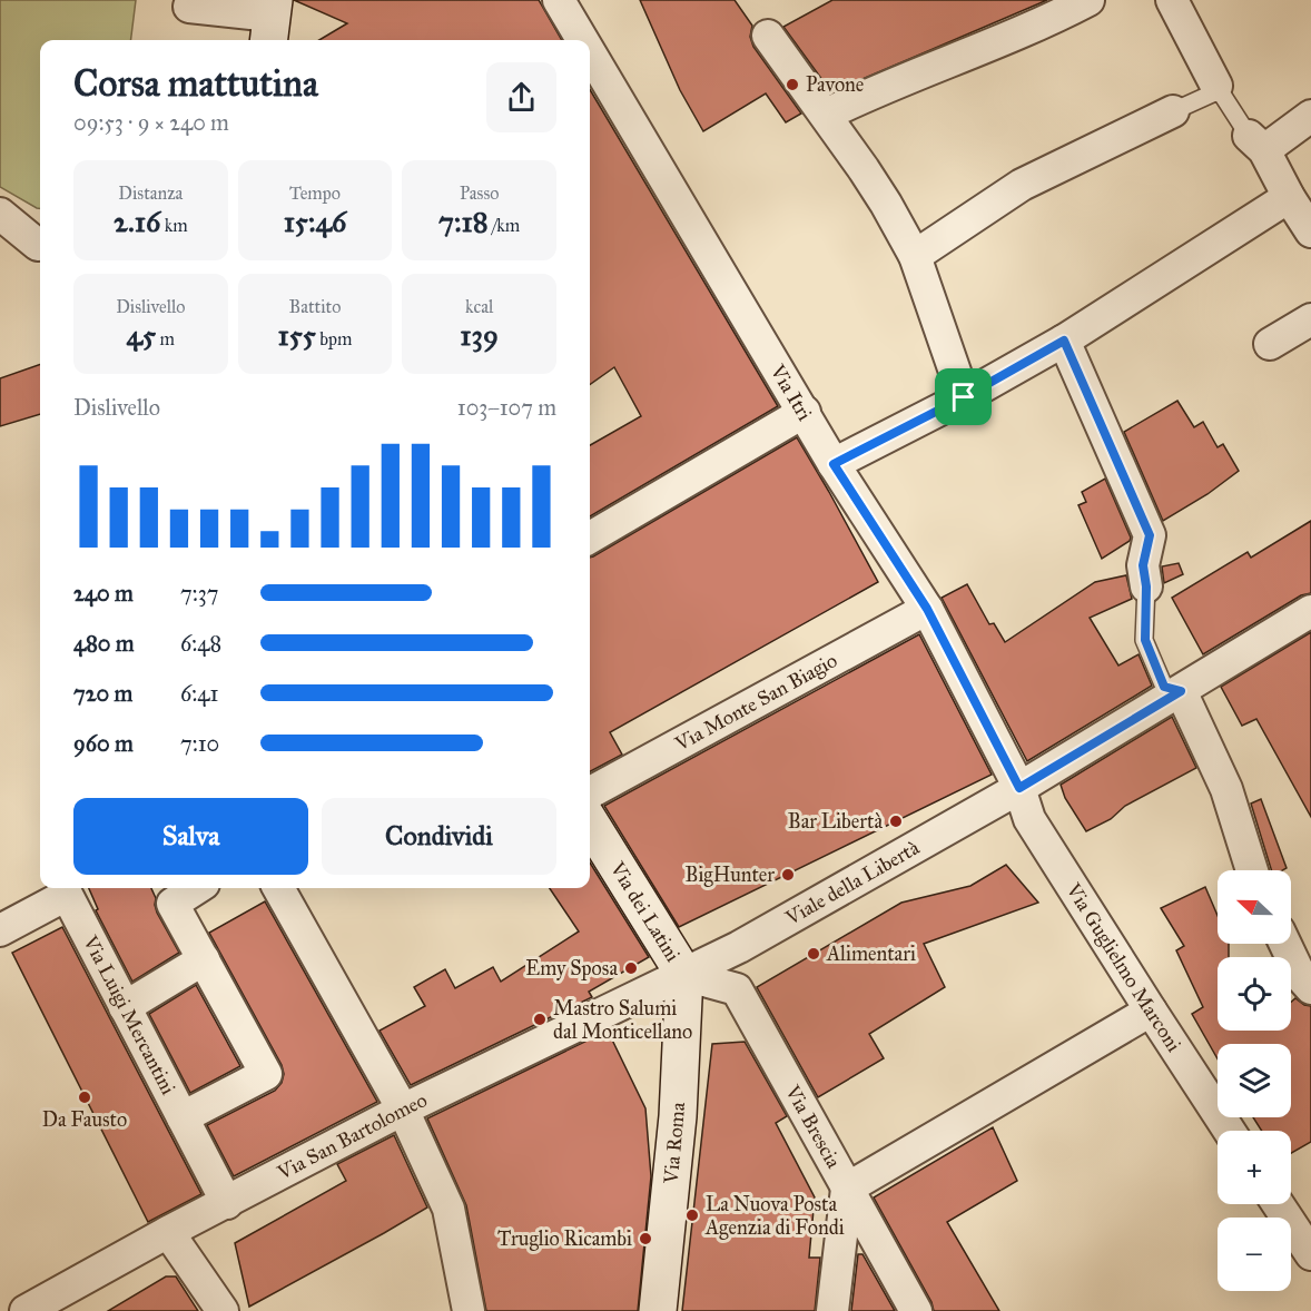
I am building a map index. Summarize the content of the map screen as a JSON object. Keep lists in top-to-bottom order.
{
  "streets": {
    "street": [
      "Via Itri",
      "Via Monte San Biagio",
      "Viale della Libertà",
      "Via dei Latini",
      "Via Guglielmo Marconi",
      "Via Luigi Mercantini",
      "Via Brescia",
      "Via San Bartolomeo",
      "Via Roma"
    ]
  },
  "crossings": [
    ["Via Itri", "Via Monte San Biagio"],
    ["Via Itri", "Viale della Libertà"],
    ["Via Itri", "Via Guglielmo Marconi"],
    ["Viale della Libertà", "Via dei Latini"],
    ["Viale della Libertà", "Via Guglielmo Marconi"],
    ["Viale della Libertà", "Via Brescia"],
    ["Viale della Libertà", "Via San Bartolomeo"],
    ["Viale della Libertà", "Via Roma"],
    ["Via dei Latini", "Via Brescia"],
    ["Via dei Latini", "Via San Bartolomeo"],
    ["Via dei Latini", "Via Roma"],
    ["Via Luigi Mercantini", "Via San Bartolomeo"],
    ["Via Brescia", "Via San Bartolomeo"],
    ["Via Brescia", "Via Roma"],
    ["Via San Bartolomeo", "Via Roma"]
  ],
  "places": [
    "Pavone",
    "Bar Libertà",
    "BigHunter",
    "Alimentari",
    "Emy Sposa",
    "Mastro Salumi dal Monticellano",
    "Da Fausto",
    "La Nuova Posta Agenzia di Fondi",
    "Truglio Ricambi"
  ],
  "north": "left",
  "page": {
    "heading": ["Corsa mattutina", "09:53 · 9 × 240 m"],
    "stats": [
      ["Distanza", "2.16 km"],
      ["Tempo", "15:46"],
      ["Passo", "7:18 /km"],
      ["Dislivello", "45 m"],
      ["Battito", "155 bpm"],
      ["kcal", "139"]
    ],
    "chart": ["Dislivello", "103–107 m"],
    "list": [
      {
        "name": "240 m",
        "note": "7:37"
      },
      {
        "name": "480 m",
        "note": "6:48"
      },
      {
        "name": "720 m",
        "note": "6:41"
      },
      {
        "name": "960 m",
        "note": "7:10"
      }
    ],
    "buttons": ["Salva", "Condividi"],
    "map_buttons": ["+", "−"]
  }
}
